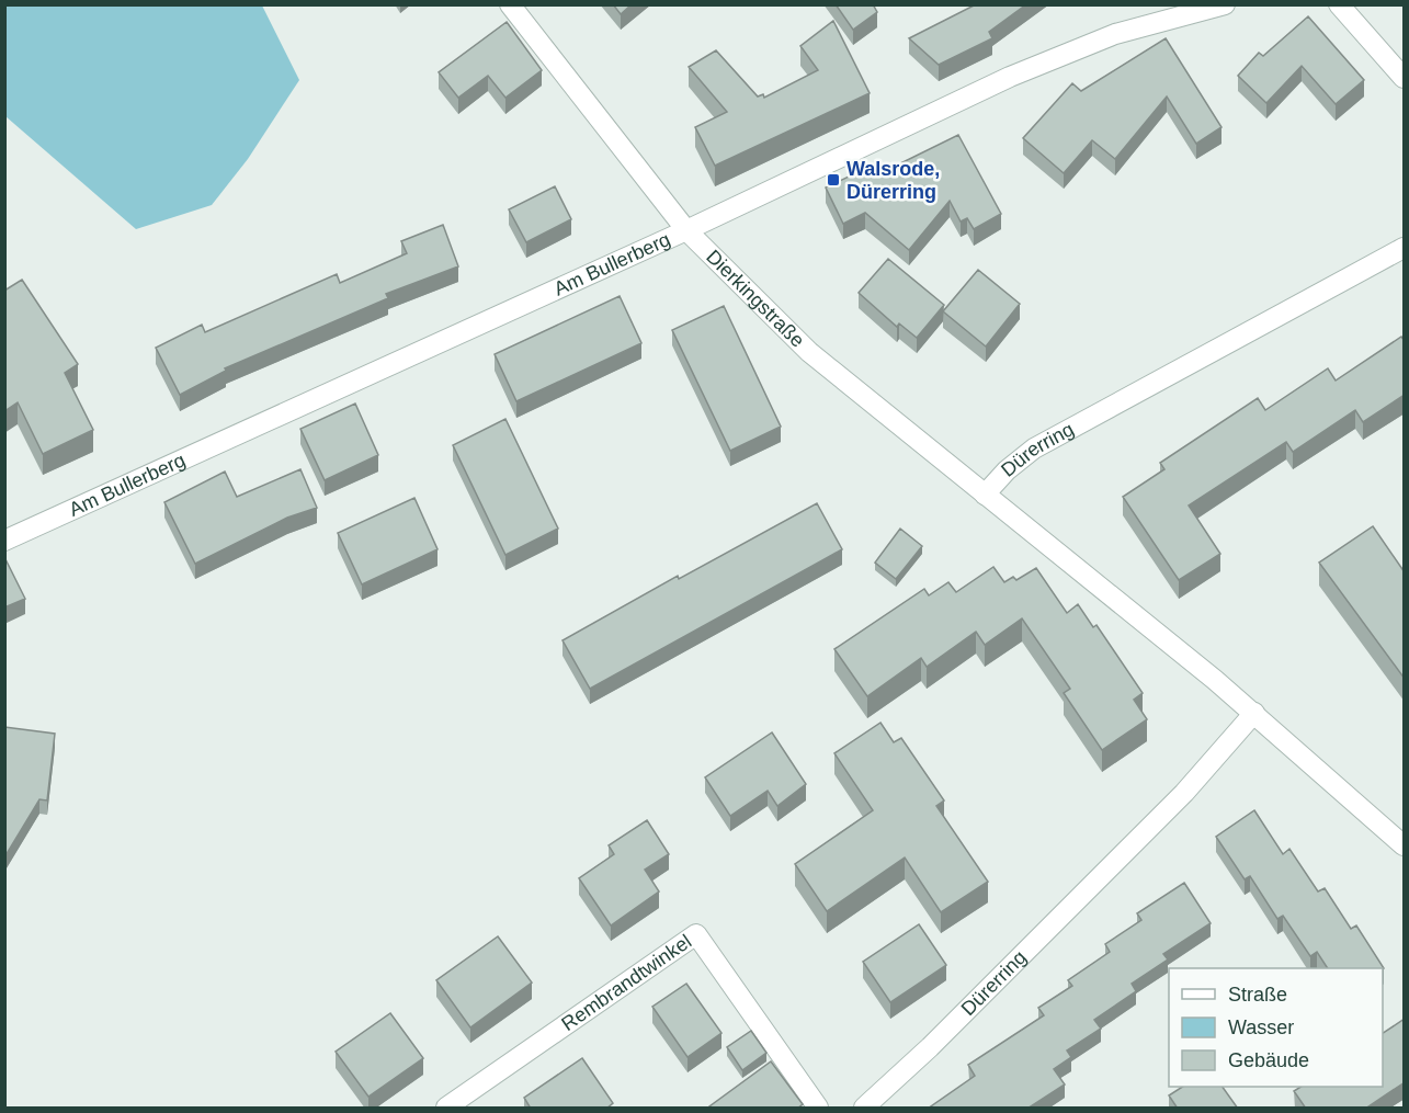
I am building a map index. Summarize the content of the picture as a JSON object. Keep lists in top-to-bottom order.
{
  "streets": {
    "street": [
      "Am Bullerberg",
      "Dierkingstraße",
      "Dürerring",
      "Rembrandtwinkel"
    ]
  },
  "crossings": [
    ["Am Bullerberg", "Dierkingstraße"],
    ["Dierkingstraße", "Dürerring"]
  ],
  "places": {
    "transit": ["Walsrode, Dürerring"]
  },
  "legend": ["Straße", "Wasser", "Gebäude"]
}
